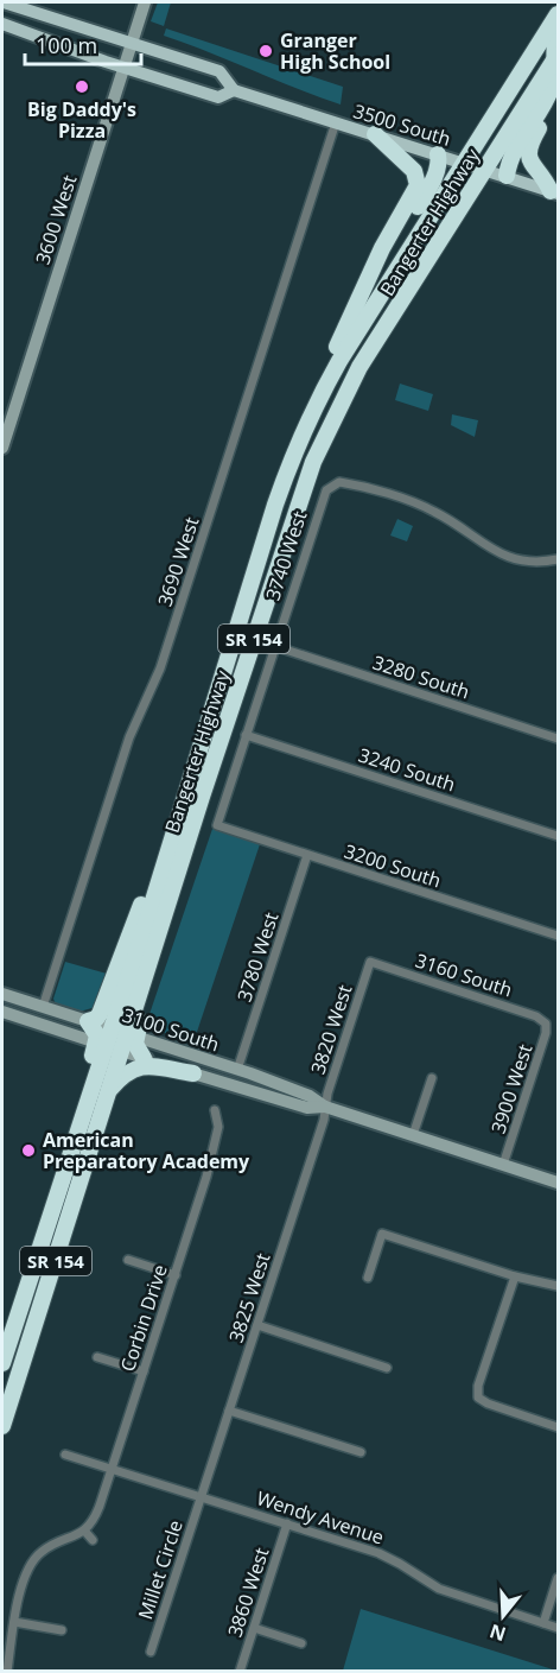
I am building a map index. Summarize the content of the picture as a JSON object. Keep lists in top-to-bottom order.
{
  "streets": {
    "highway": ["Bangerter Highway", "SR 154"],
    "main road": ["3500 South", "3600 West", "3100 South"],
    "street": [
      "3740 West",
      "3690 West",
      "3280 South",
      "3240 South",
      "3200 South",
      "3780 West",
      "3160 South",
      "3820 West",
      "3900 West",
      "3825 West",
      "Corbin Drive",
      "Wendy Avenue",
      "Millet Circle",
      "3860 West"
    ]
  },
  "crossings": [
    ["3500 South", "3600 West"],
    ["3500 South", "Bangerter Highway"],
    ["3500 South", "3690 West"],
    ["Bangerter Highway", "3100 South"],
    ["3740 West", "3280 South"],
    ["3740 West", "3240 South"],
    ["3740 West", "3200 South"],
    ["3690 West", "3100 South"],
    ["3200 South", "3780 West"],
    ["3780 West", "3100 South"],
    ["3160 South", "3820 West"],
    ["3160 South", "3900 West"],
    ["3100 South", "3820 West"],
    ["3100 South", "3900 West"],
    ["3100 South", "3825 West"],
    ["3820 West", "3825 West"],
    ["3825 West", "Wendy Avenue"],
    ["3825 West", "Millet Circle"],
    ["Corbin Drive", "Wendy Avenue"],
    ["Wendy Avenue", "Millet Circle"],
    ["Wendy Avenue", "3860 West"]
  ],
  "places": ["Granger High School", "Big Daddy's Pizza", "American Preparatory Academy"],
  "scale_bar": "100 m",
  "north": "bottom"
}
